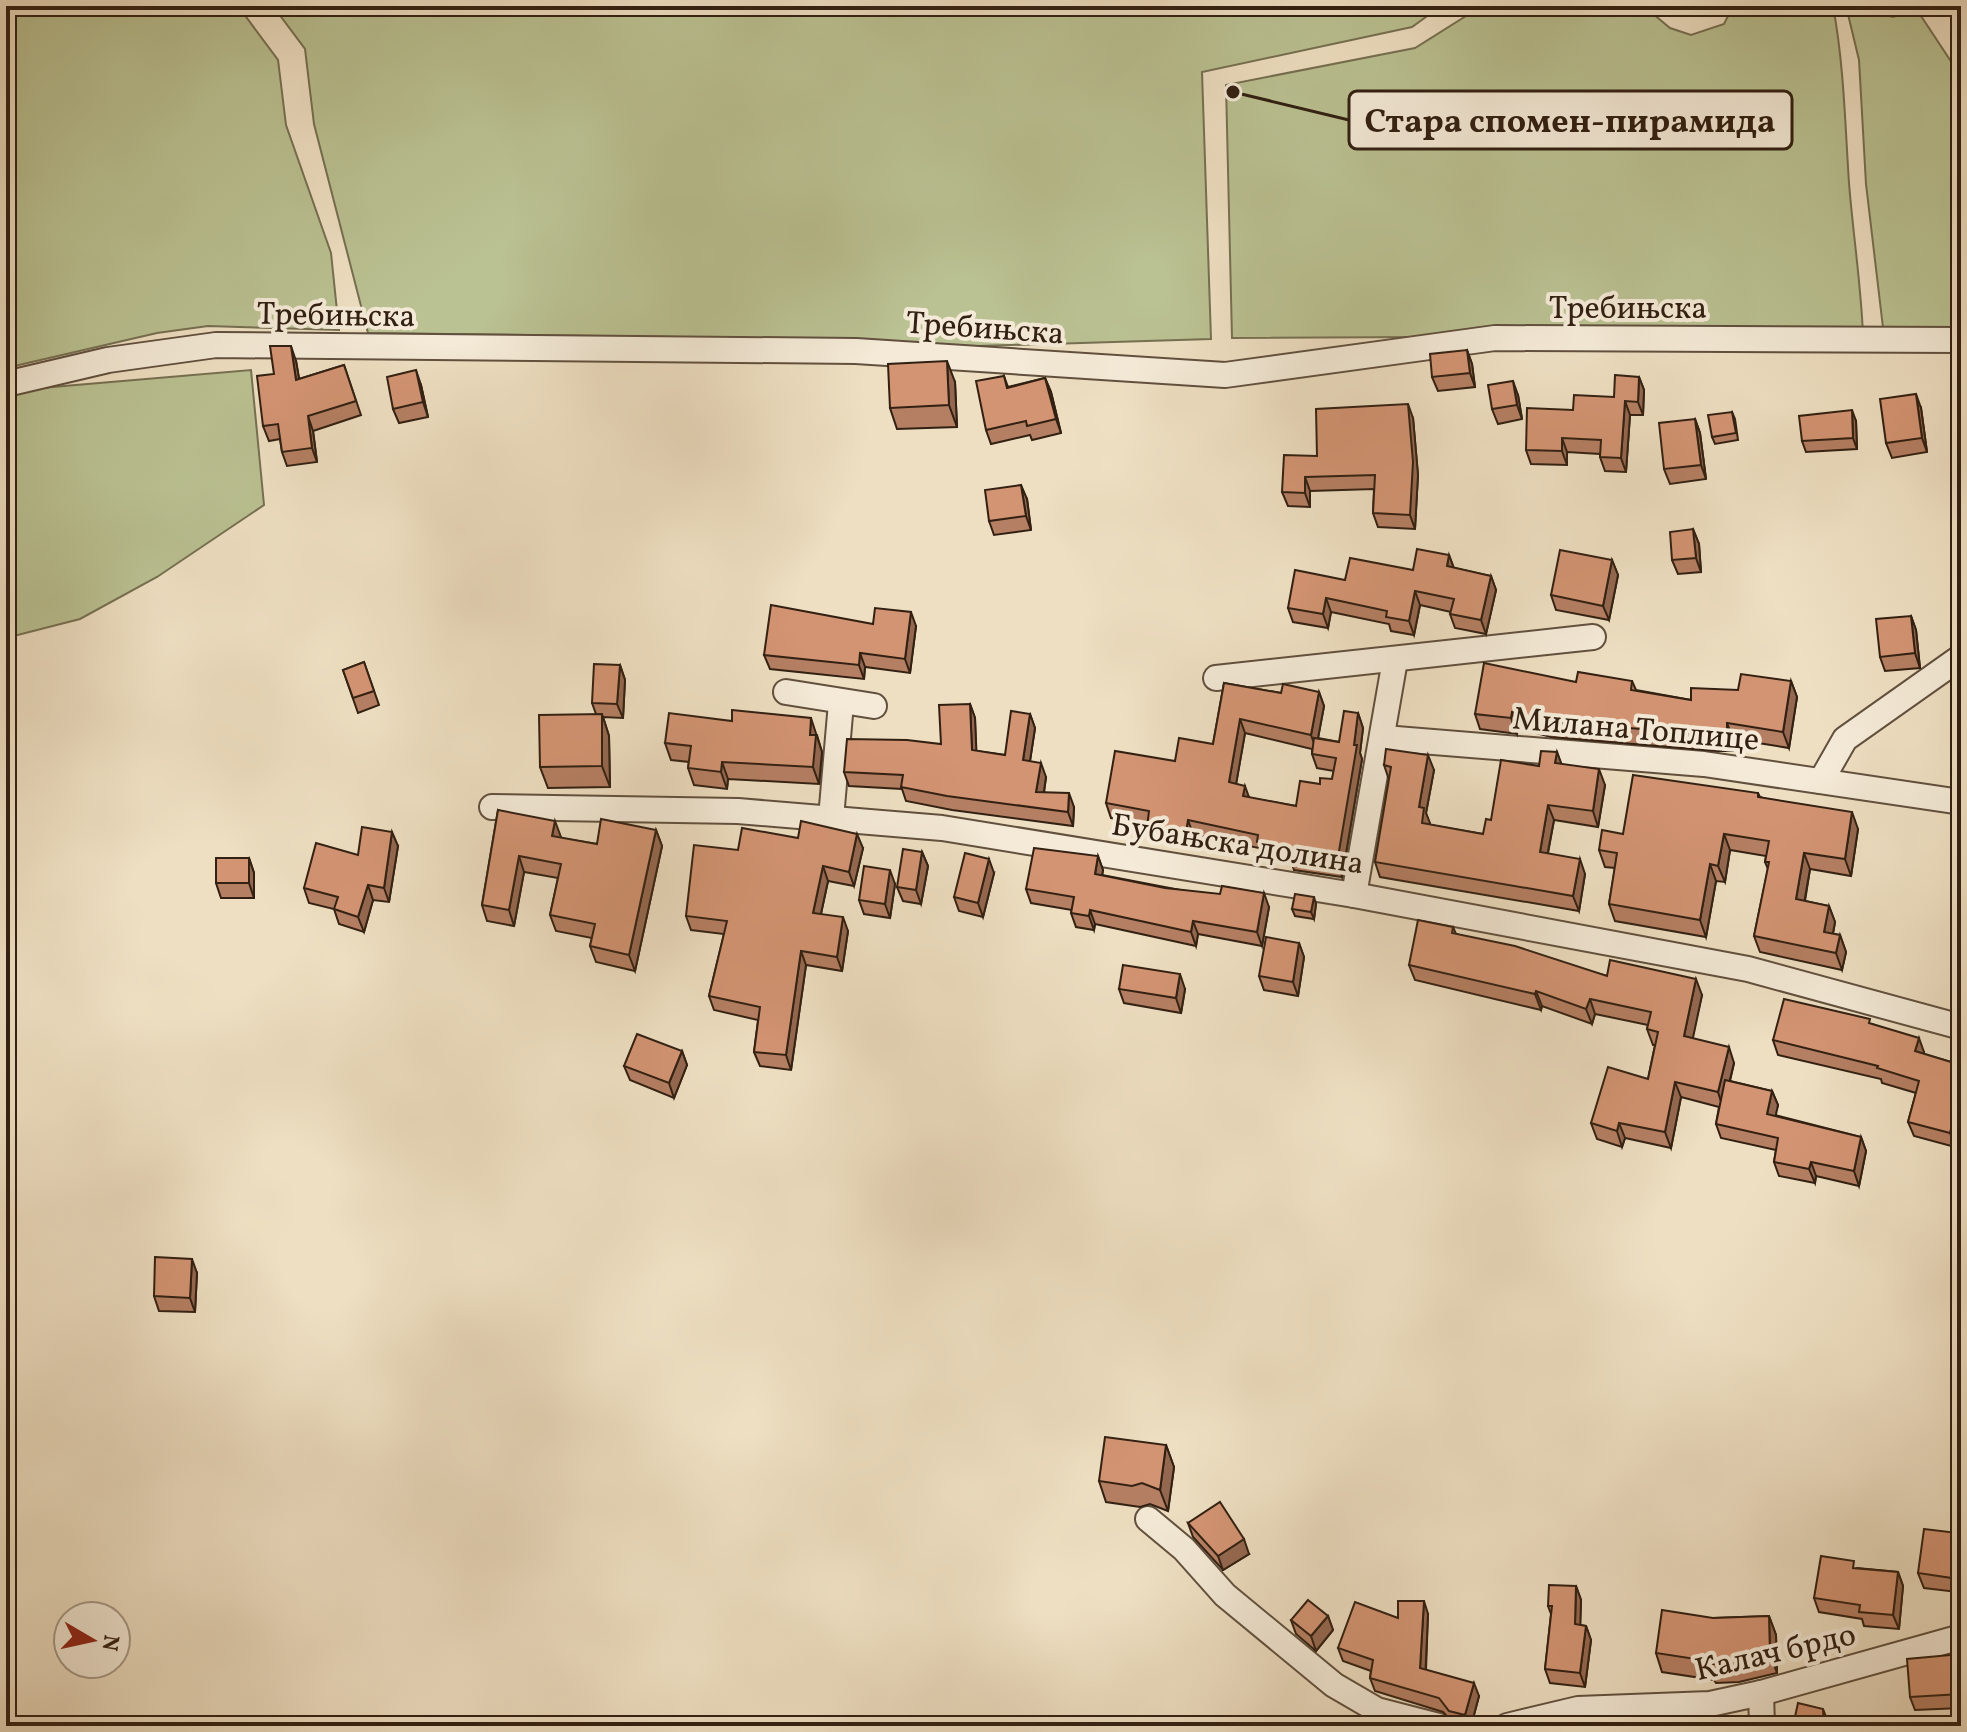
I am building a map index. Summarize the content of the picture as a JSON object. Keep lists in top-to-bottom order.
{
  "streets": {
    "street": [
      "Требињска",
      "Милана Топлице",
      "Бубањска долина",
      "Калач брдо"
    ]
  },
  "places": ["Стара спомен-пирамида"],
  "north": "right"
}
